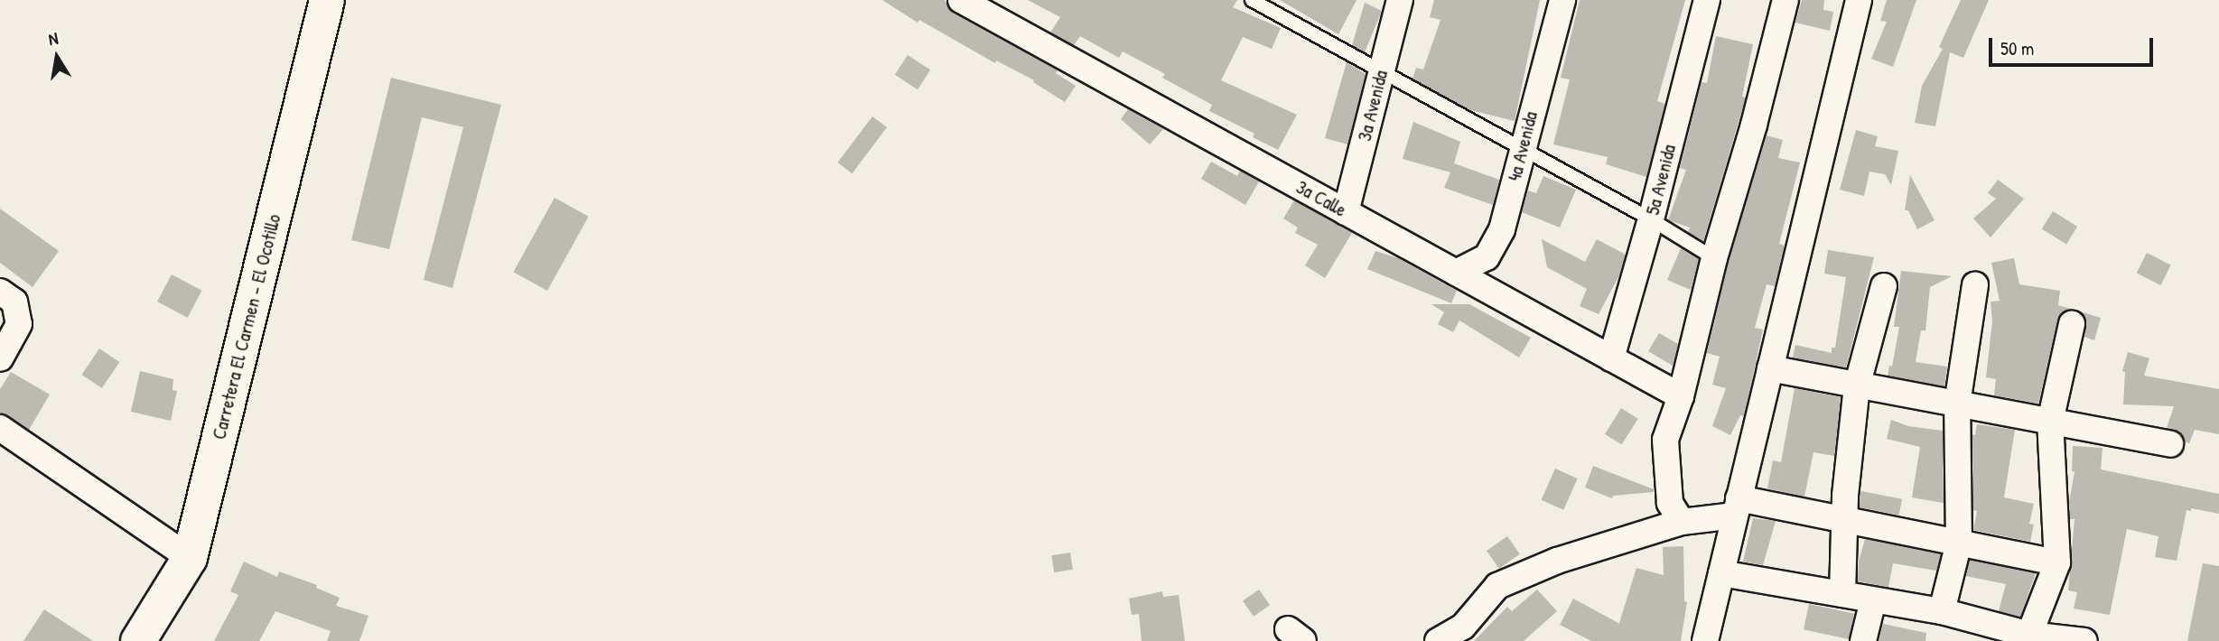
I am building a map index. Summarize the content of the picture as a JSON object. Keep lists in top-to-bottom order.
{
  "streets": {
    "main road": ["Carretera El Carmen - El Ocotillo"],
    "street": [
      "3a Avenida",
      "4a Avenida",
      "5a Avenida",
      "3a Calle"
    ]
  },
  "crossings": [
    ["3a Avenida", "3a Calle"],
    ["4a Avenida", "3a Calle"],
    ["5a Avenida", "3a Calle"]
  ],
  "scale_bar": "50 m",
  "north": "top"
}
